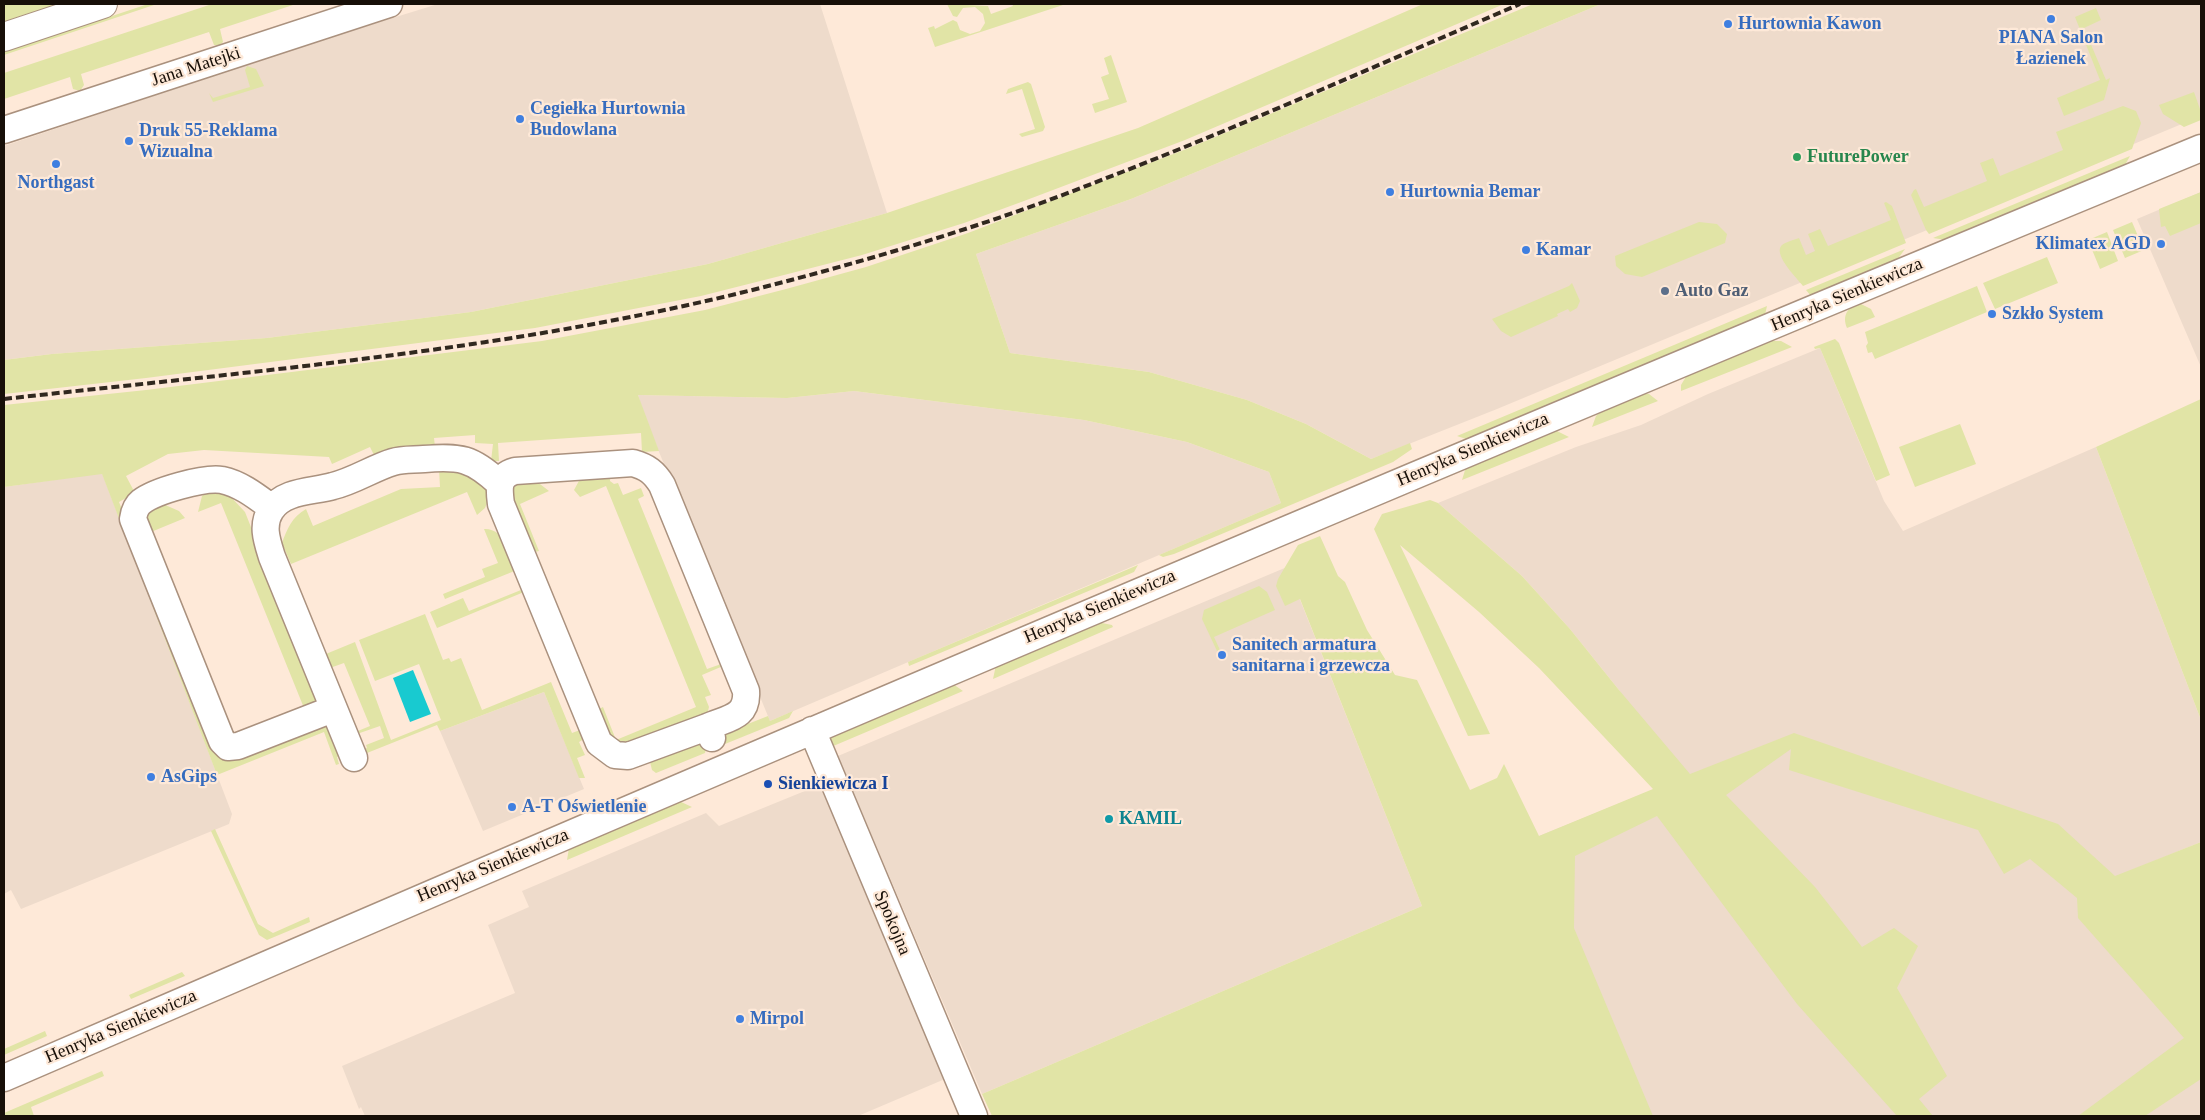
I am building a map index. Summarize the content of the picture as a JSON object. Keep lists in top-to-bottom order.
{
  "streets": {
    "street": ["Jana Matejki", "Henryka Sienkiewicza", "Spokojna"]
  },
  "crossings": [
    ["Henryka Sienkiewicza", "Spokojna"]
  ],
  "places": [
    "PIANA Salon Łazienek",
    "Hurtownia Kawon",
    "Cegiełka Hurtownia Budowlana",
    "Druk 55-Reklama Wizualna",
    "FuturePower",
    "Northgast",
    "Hurtownia Bemar",
    "Klimatex AGD",
    "Kamar",
    "Auto Gaz",
    "Szkło System",
    "Sanitech armatura sanitarna i grzewcza",
    "AsGips",
    "Sienkiewicza I",
    "A-T Oświetlenie",
    "KAMIL",
    "Mirpol"
  ]
}
